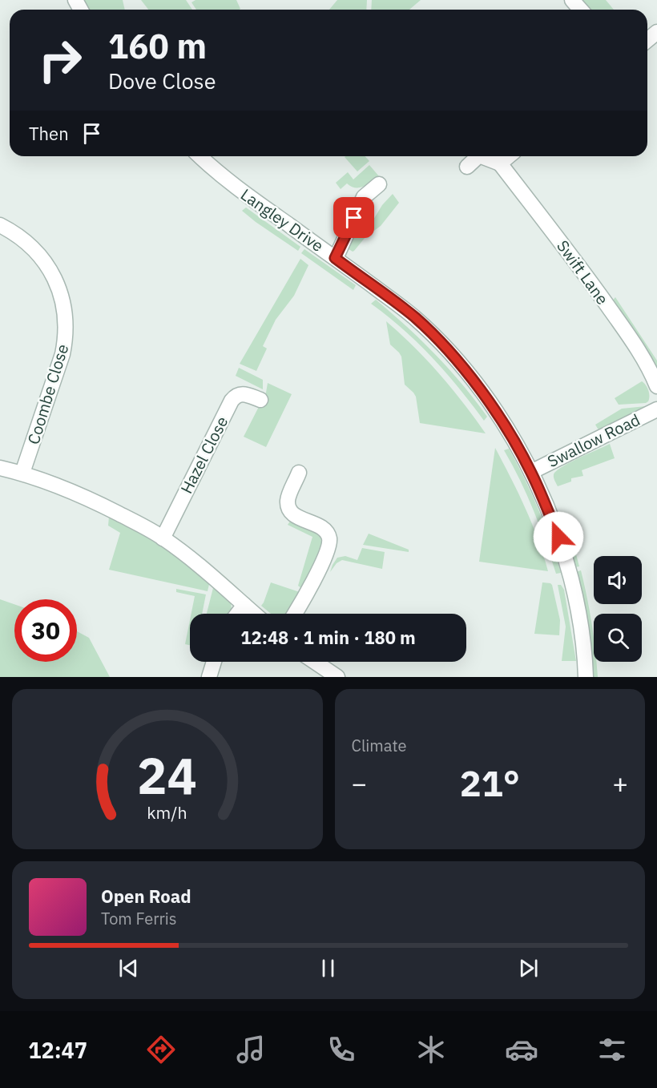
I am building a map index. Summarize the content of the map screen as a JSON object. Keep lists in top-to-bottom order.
{
  "streets": {
    "street": [
      "Langley Drive",
      "Swift Lane",
      "Coombe Close",
      "Swallow Road",
      "Hazel Close"
    ]
  },
  "crossings": [
    ["Langley Drive", "Swallow Road"]
  ],
  "page": {
    "turn": ["160 m", "Dove Close"],
    "then": "Then",
    "limit": "30",
    "trip": "12:48 · 1 min · 180 m",
    "tile": "Climate",
    "heat": ["−", "21°", "+"],
    "song": ["Open Road", "Tom Ferris"],
    "tabs": "12:47",
    "gauge": ["24", "km/h"]
  }
}
